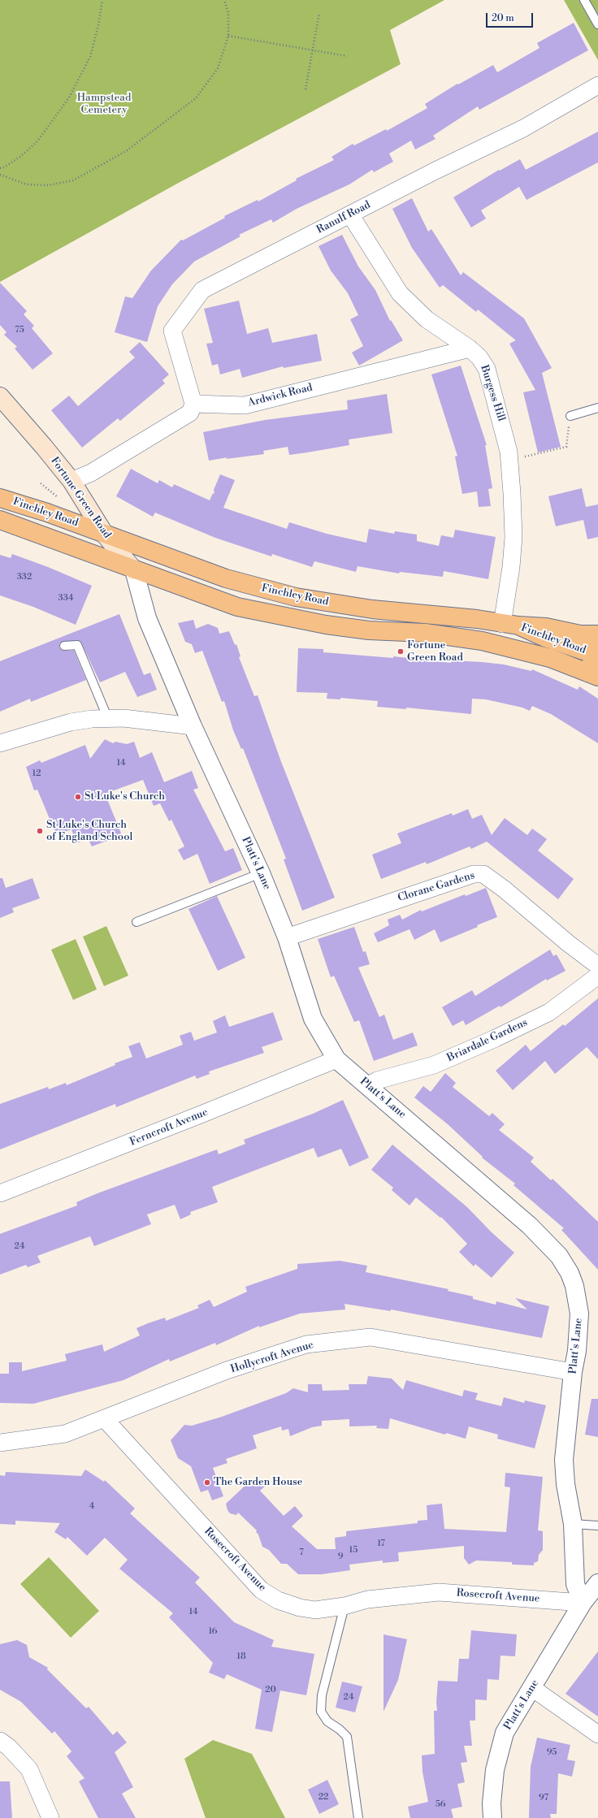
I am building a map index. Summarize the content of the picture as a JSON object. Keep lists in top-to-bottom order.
{
  "streets": {
    "main road": ["Fortune Green Road", "Finchley Road"],
    "street": [
      "Ranulf Road",
      "Burgess Hill",
      "Ardwick Road",
      "Platt's Lane",
      "Clorane Gardens",
      "Briardale Gardens",
      "Ferncroft Avenue",
      "Hollycroft Avenue",
      "Rosecroft Avenue"
    ]
  },
  "crossings": [
    ["Ranulf Road", "Burgess Hill"],
    ["Ranulf Road", "Ardwick Road"],
    ["Burgess Hill", "Ardwick Road"],
    ["Burgess Hill", "Finchley Road"],
    ["Fortune Green Road", "Finchley Road"],
    ["Fortune Green Road", "Platt's Lane"],
    ["Finchley Road", "Platt's Lane"],
    ["Platt's Lane", "Clorane Gardens"],
    ["Platt's Lane", "Briardale Gardens"],
    ["Platt's Lane", "Ferncroft Avenue"],
    ["Platt's Lane", "Hollycroft Avenue"],
    ["Platt's Lane", "Rosecroft Avenue"],
    ["Hollycroft Avenue", "Rosecroft Avenue"]
  ],
  "parks": ["Hampstead Cemetery"],
  "places": [
    "Fortune Green Road",
    "St Luke's Church",
    "St Luke's Church of England School",
    "The Garden House"
  ],
  "house_numbers": [
    "75",
    "332",
    "334",
    "14",
    "12",
    "24",
    "4",
    "17",
    "15",
    "7",
    "9",
    "14",
    "16",
    "18",
    "20",
    "24",
    "95",
    "22",
    "97",
    "56"
  ],
  "scale_bar": "20 m"
}
